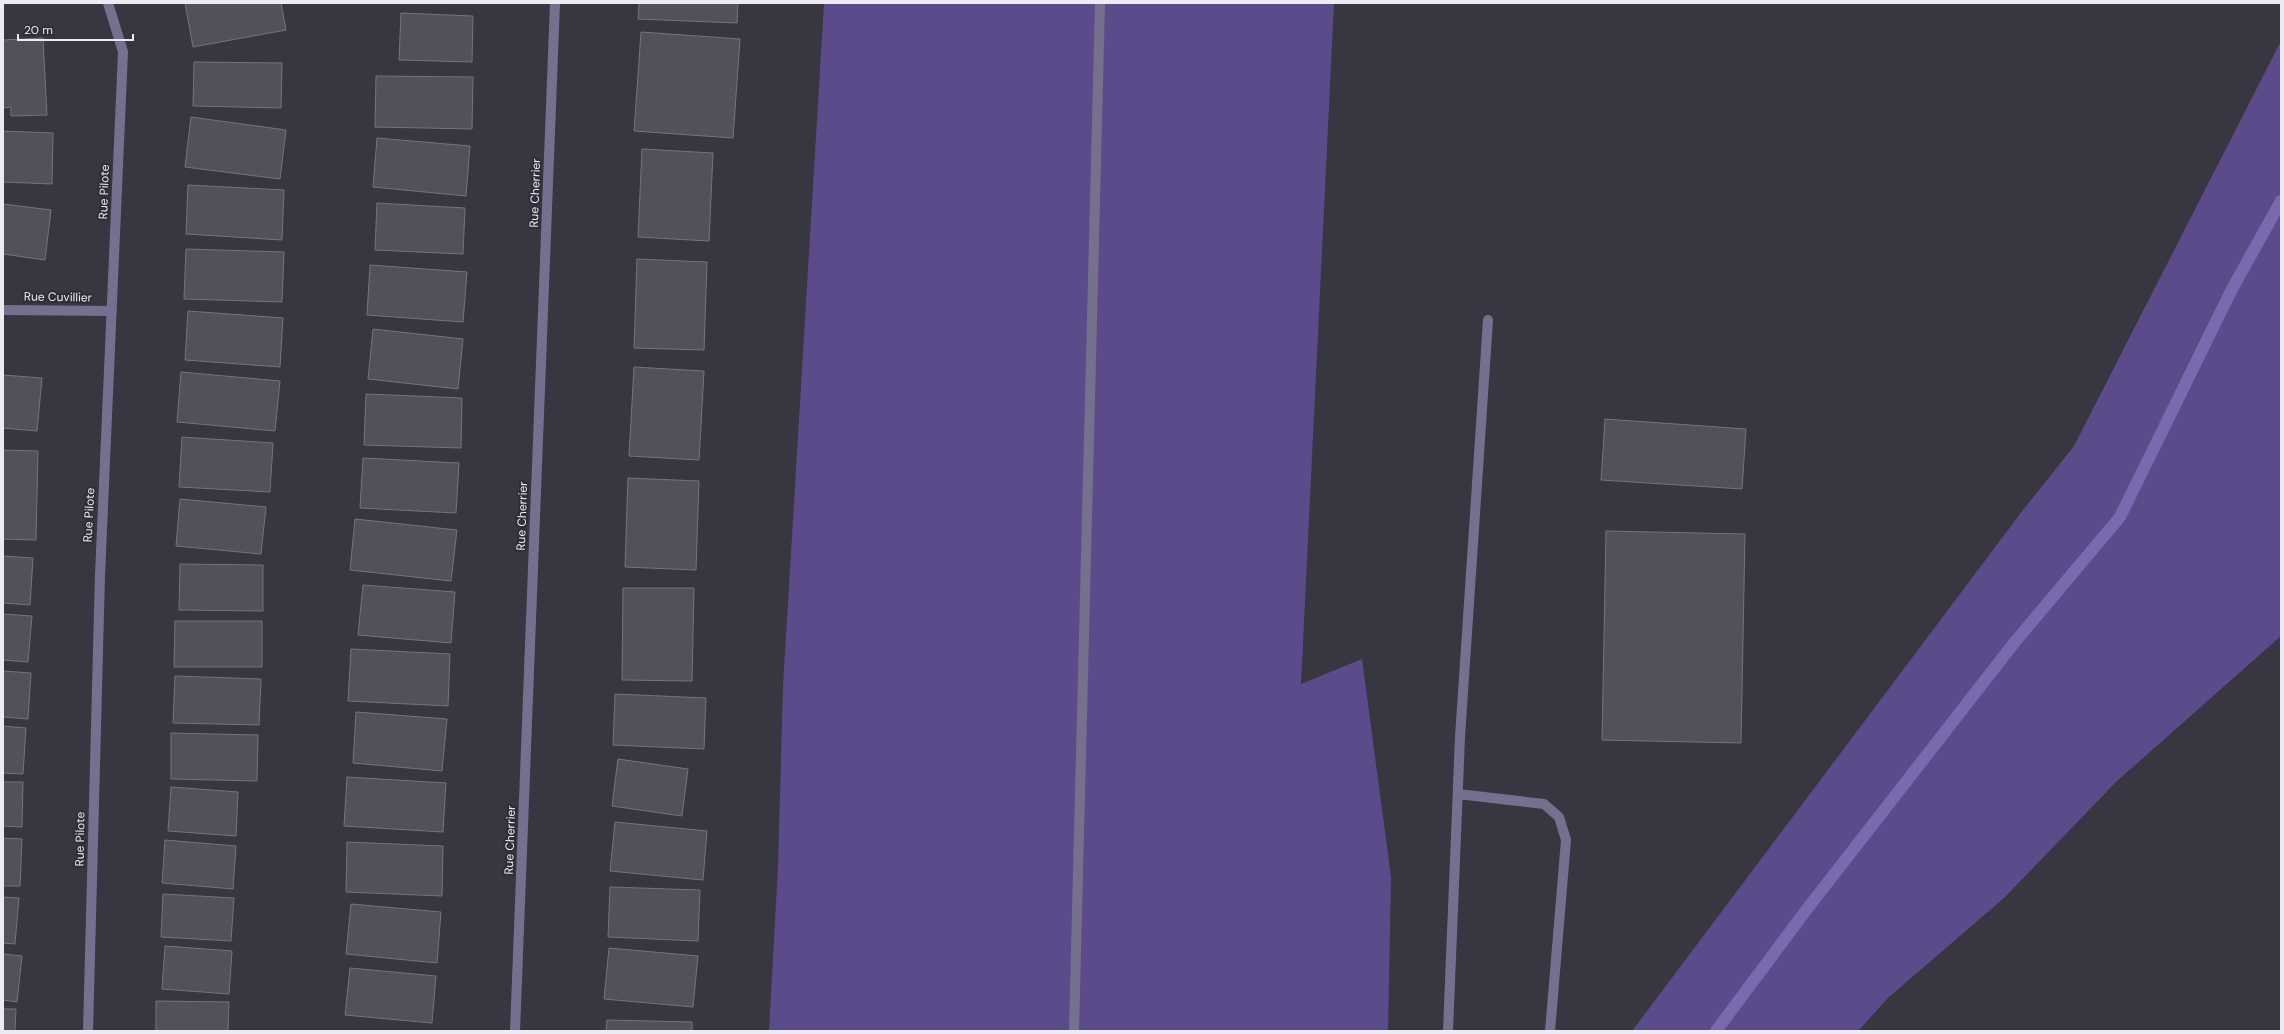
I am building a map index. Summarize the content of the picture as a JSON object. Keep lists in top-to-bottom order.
{
  "streets": {
    "street": ["Rue Pilote", "Rue Cherrier", "Rue Cuvillier"]
  },
  "crossings": [
    ["Rue Pilote", "Rue Cuvillier"]
  ],
  "scale_bar": "20 m"
}
